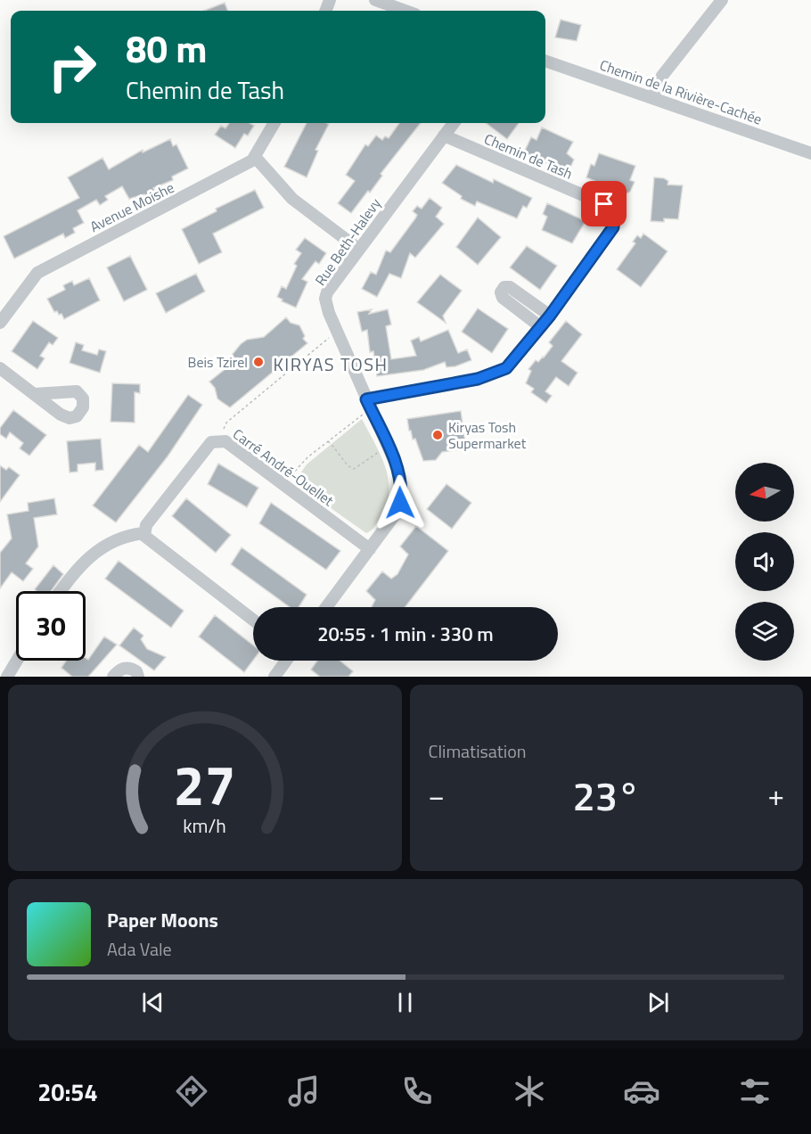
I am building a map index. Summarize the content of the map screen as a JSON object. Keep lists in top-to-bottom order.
{
  "streets": {
    "street": [
      "Chemin de la Rivière-Cachée",
      "Chemin de Tash",
      "Avenue Moishe",
      "Rue Beth-Halevy",
      "Carré André-Ouellet"
    ]
  },
  "crossings": [
    ["Chemin de Tash", "Rue Beth-Halevy"],
    ["Rue Beth-Halevy", "Carré André-Ouellet"]
  ],
  "districts": ["KIRYAS TOSH"],
  "places": ["Beis Tzirel", "Kiryas Tosh Supermarket"],
  "north": "left",
  "page": {
    "turn": ["80 m", "Chemin de Tash"],
    "limit": "30",
    "trip": "20:55 · 1 min · 330 m",
    "tile": "Climatisation",
    "heat": ["−", "23°", "+"],
    "song": ["Paper Moons", "Ada Vale"],
    "tabs": "20:54",
    "gauge": ["27", "km/h"]
  }
}
